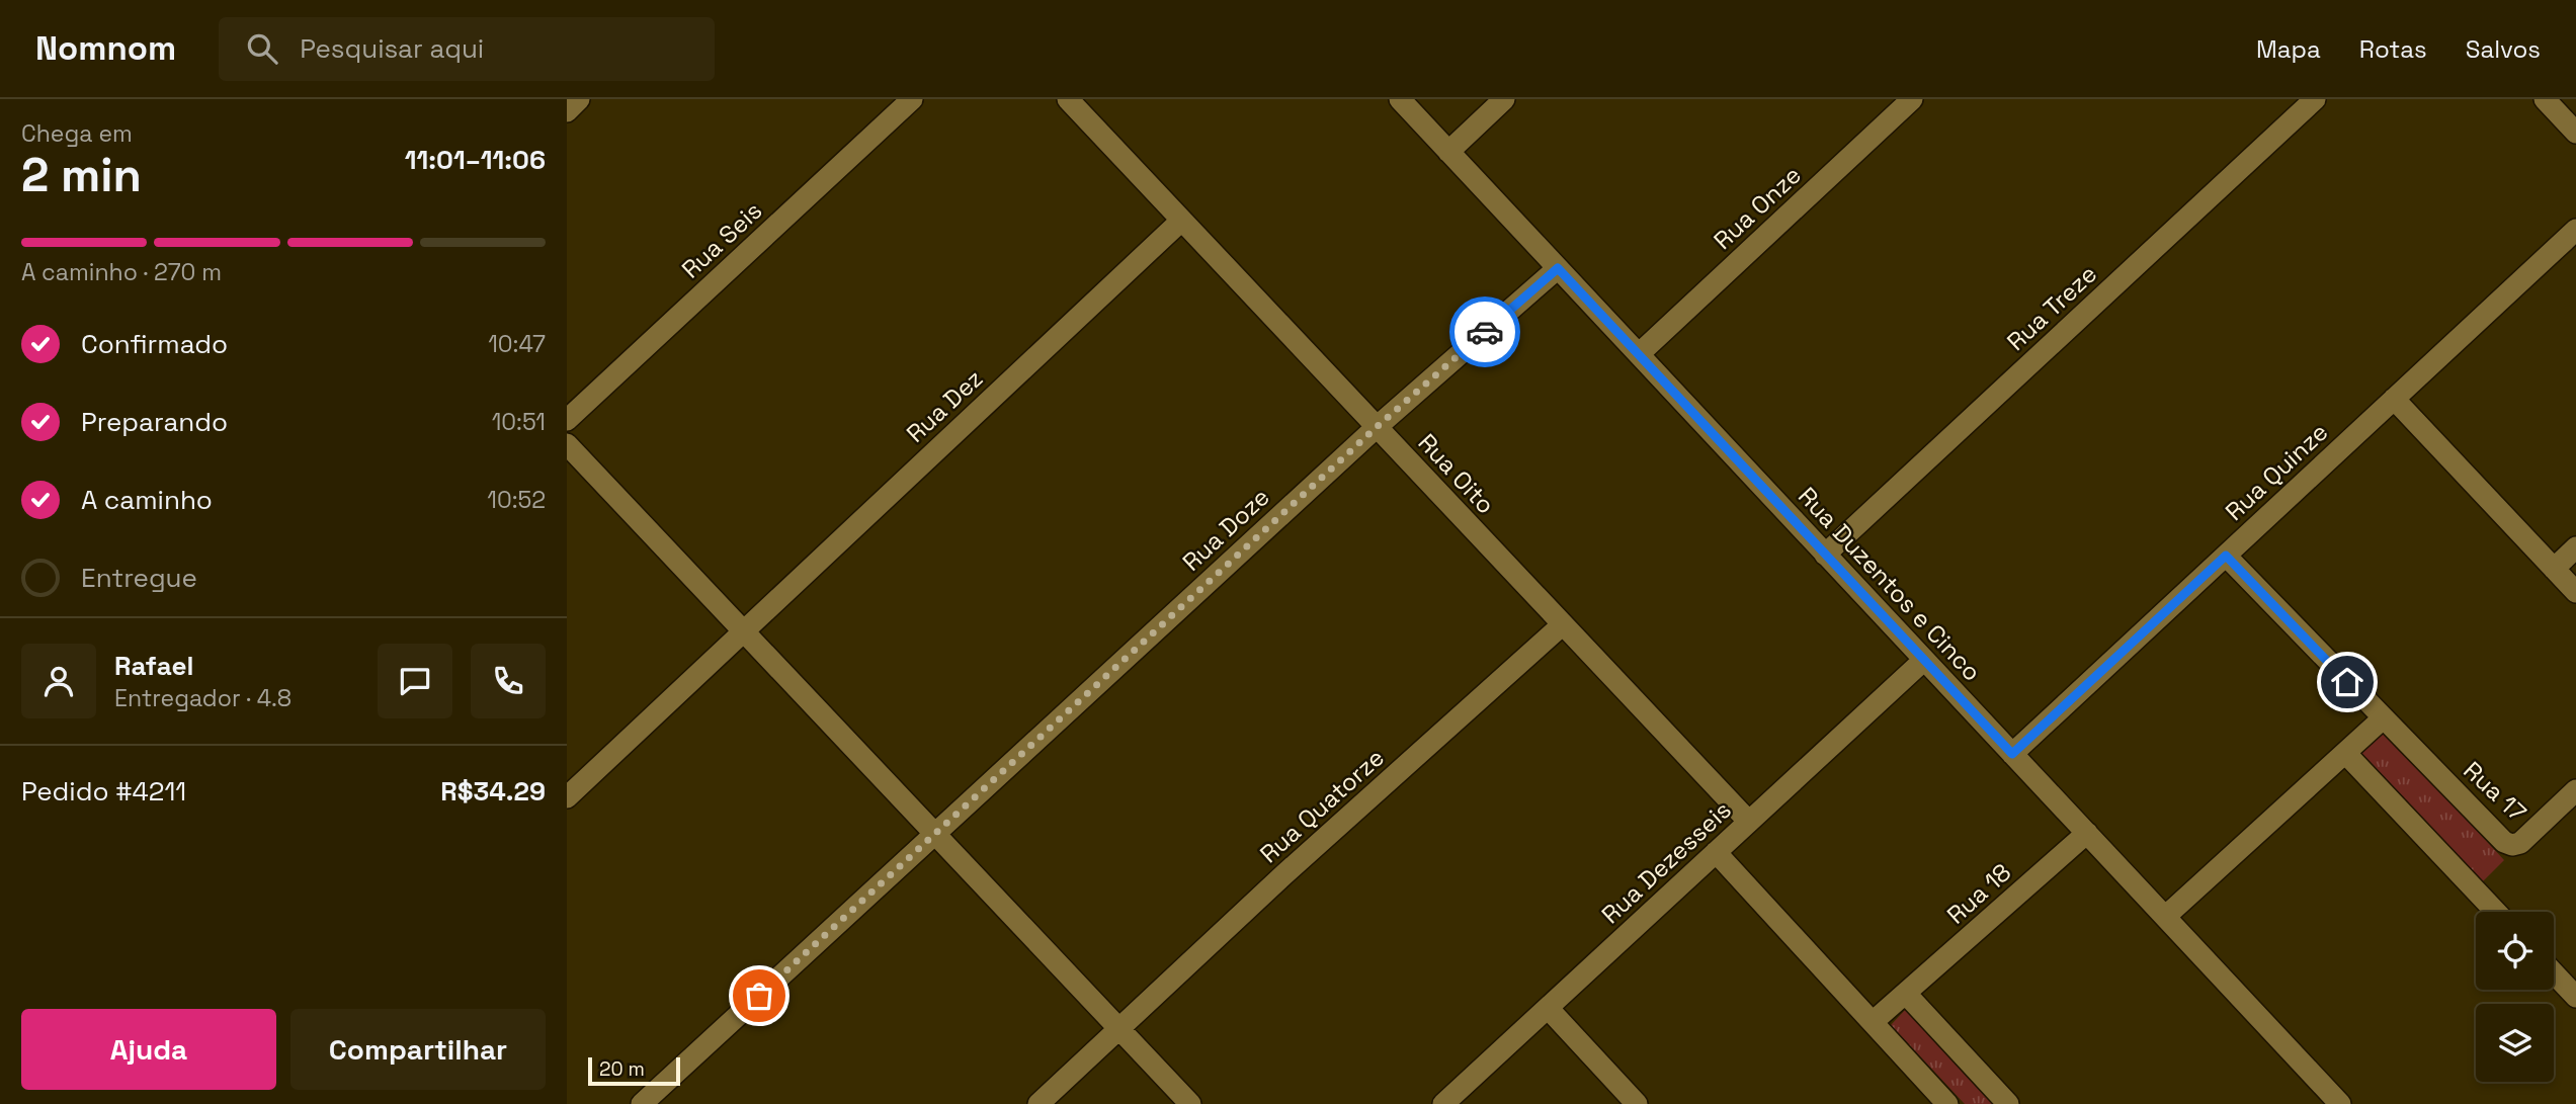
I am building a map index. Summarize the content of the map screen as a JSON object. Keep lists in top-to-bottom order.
{
  "streets": {
    "street": [
      "Rua Onze",
      "Rua Seis",
      "Rua Treze",
      "Rua Dez",
      "Rua Quinze",
      "Rua Oito",
      "Rua Doze",
      "Rua Duzentos e Cinco",
      "Rua 17",
      "Rua Quatorze",
      "Rua Dezesseis",
      "Rua 18"
    ]
  },
  "crossings": [
    ["Rua Onze", "Rua Duzentos e Cinco"],
    ["Rua Treze", "Rua Duzentos e Cinco"],
    ["Rua Dez", "Rua Oito"],
    ["Rua Quinze", "Rua Duzentos e Cinco"],
    ["Rua Quinze", "Rua 17"],
    ["Rua Oito", "Rua Doze"],
    ["Rua Oito", "Rua Quatorze"],
    ["Rua Oito", "Rua Dezesseis"],
    ["Rua Doze", "Rua Duzentos e Cinco"],
    ["Rua Duzentos e Cinco", "Rua Dezesseis"],
    ["Rua Duzentos e Cinco", "Rua 18"]
  ],
  "scale_bar": "20 m",
  "page": {
    "header": "Nomnom",
    "search": "Pesquisar aqui",
    "nav": ["Mapa", "Rotas", "Salvos"],
    "heading": ["2 min", "Chega em", "11:01–11:06"],
    "panel": [
      "Rafael",
      "Entregador · 4.8",
      "Pedido #4211",
      "R$34.29"
    ],
    "bar": "A caminho · 270 m",
    "list": [
      ["Confirmado", "10:47"],
      ["Preparando", "10:51"],
      ["A caminho", "10:52"],
      "Entregue"
    ],
    "buttons": ["Ajuda", "Compartilhar"],
    "scale": "20 m"
  }
}
